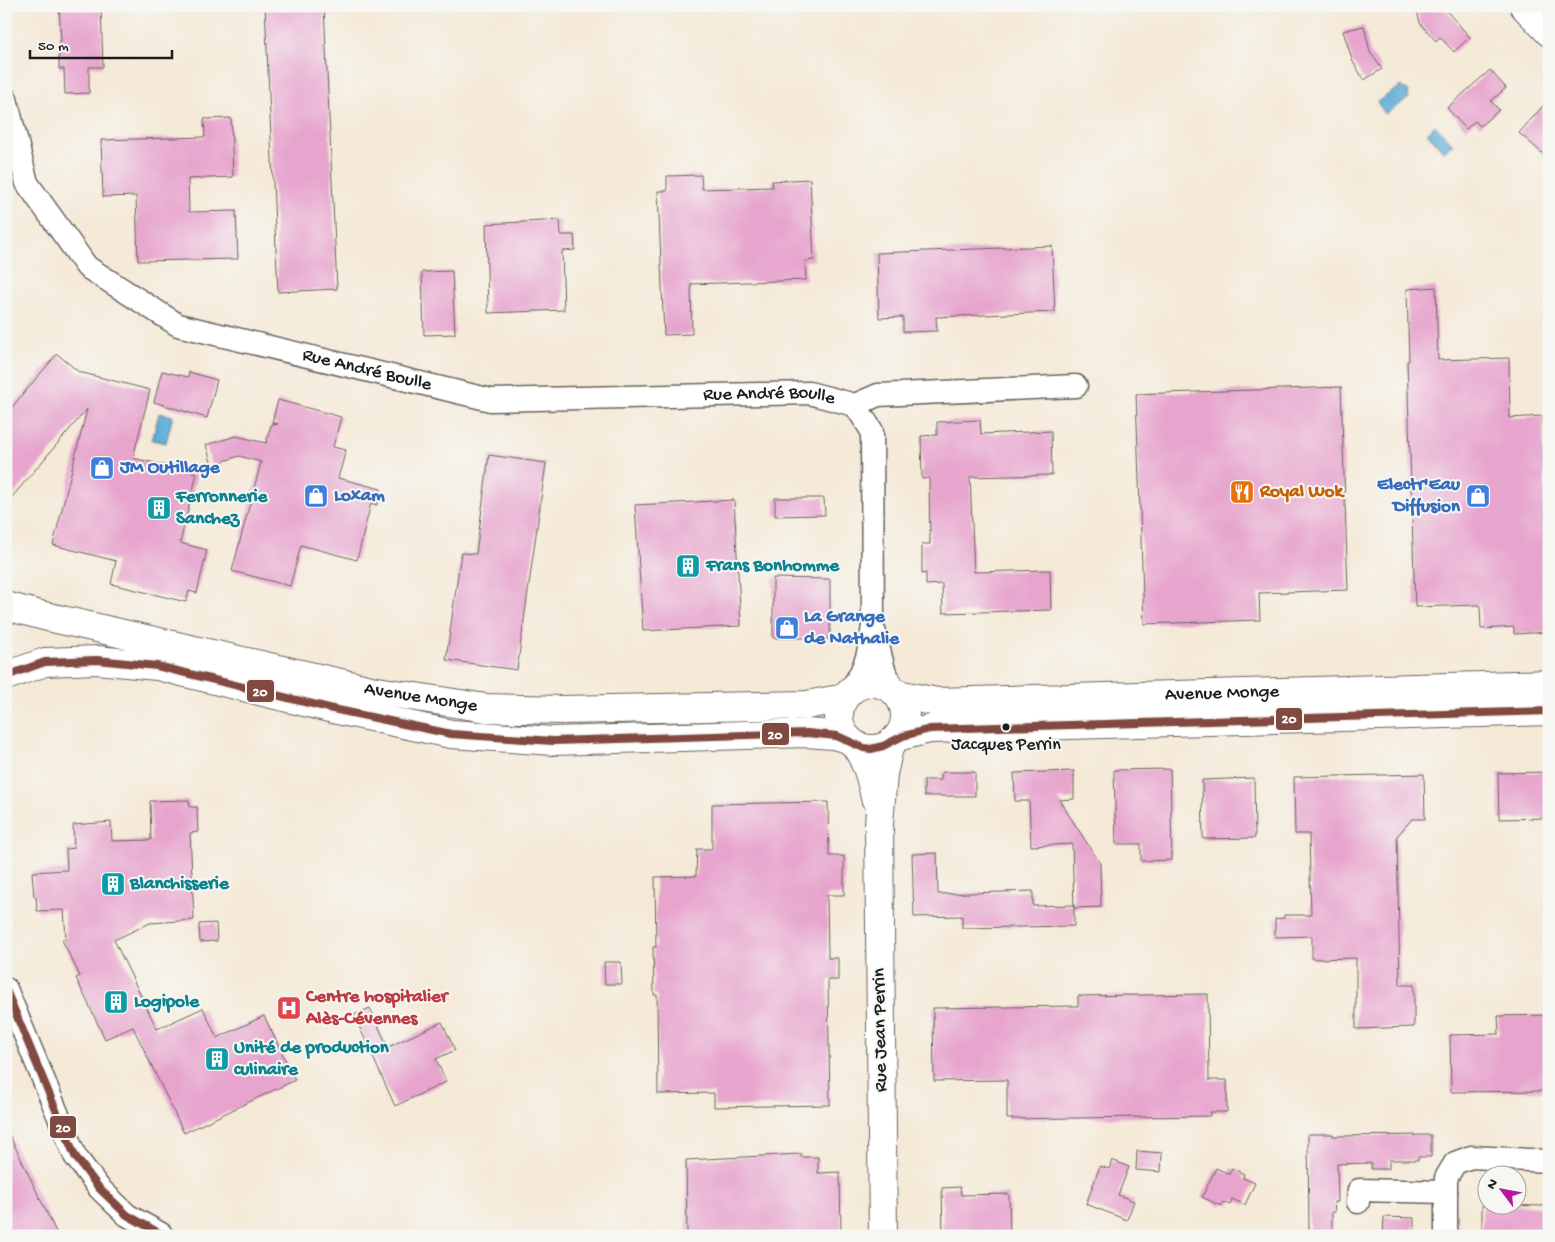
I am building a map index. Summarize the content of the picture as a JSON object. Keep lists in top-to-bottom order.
{
  "streets": {
    "main road": ["Avenue Monge", "Rue Jean Perrin"],
    "street": ["Rue André Boulle"]
  },
  "crossings": [
    ["Rue André Boulle", "Avenue Monge"],
    ["Rue André Boulle", "Rue Jean Perrin"],
    ["Avenue Monge", "Rue Jean Perrin"]
  ],
  "places": {
    "shop": [
      "JM Outillage",
      "Loxam",
      "Electr'Eau Diffusion",
      "La Grange de Nathalie"
    ],
    "restaurant": ["Royal Wok"],
    "building": [
      "Ferronnerie Sanchez",
      "Frans Bonhomme",
      "Blanchisserie",
      "Logipole",
      "Unité de production culinaire"
    ],
    "other": ["Jacques Perrin"],
    "hospital": ["Centre hospitalier Alès-Cévennes"]
  },
  "lines": ["transit line 20"],
  "scale_bar": "50 m",
  "north": "top left"
}
